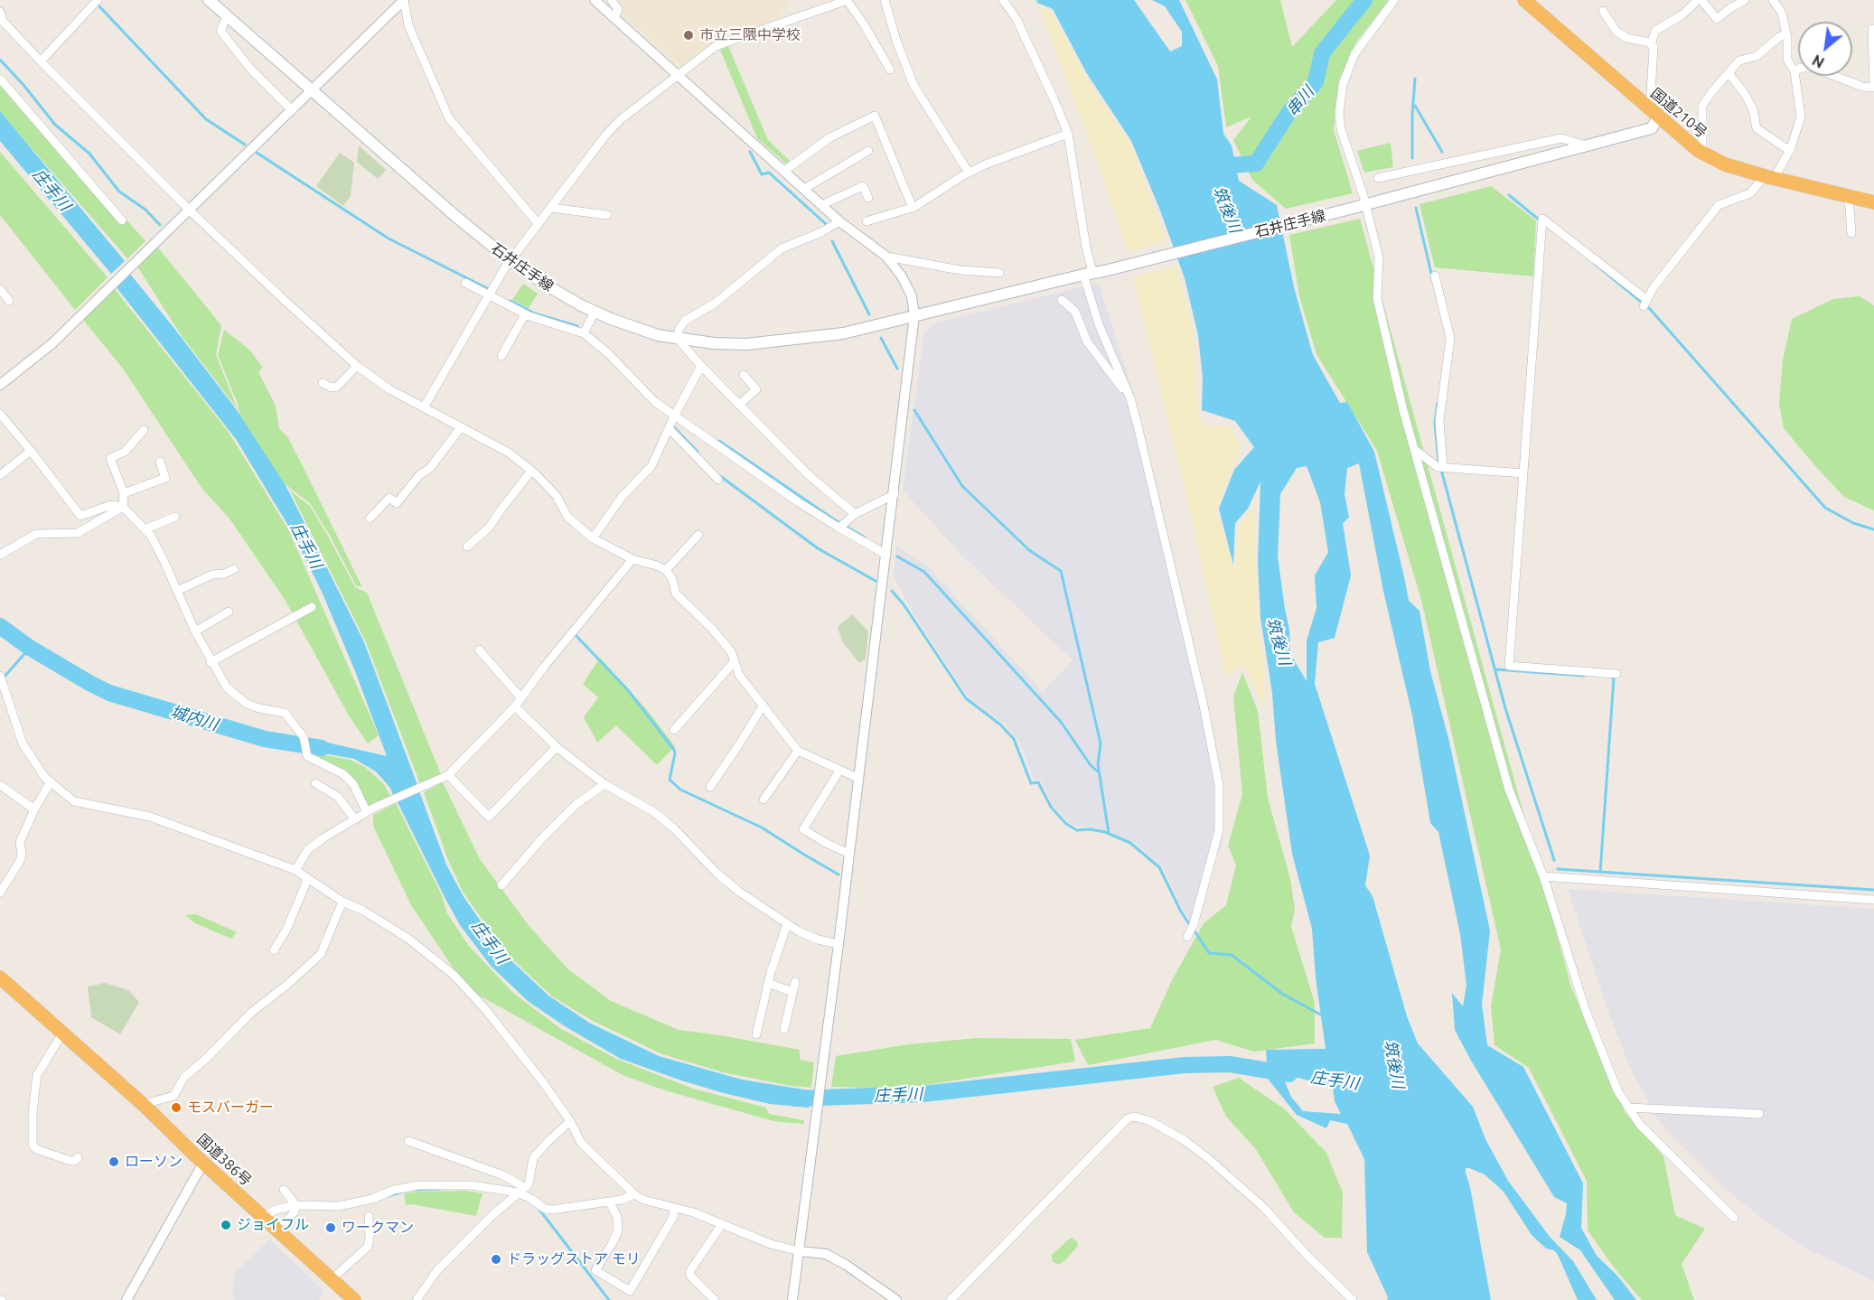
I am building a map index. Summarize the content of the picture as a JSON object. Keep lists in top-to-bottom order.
{
  "streets": {
    "highway": ["国道210号", "国道386号"],
    "main road": ["石井庄手線"]
  },
  "crossings": [
    ["国道210号", "石井庄手線"]
  ],
  "water": [
    "串川",
    "庄手川",
    "筑後川",
    "城内川"
  ],
  "places": [
    "市立三隈中学校",
    "モスバーガー",
    "ローソン",
    "ジョイフル",
    "ワークマン",
    "ドラッグストア モリ"
  ],
  "north": "bottom left"
}
